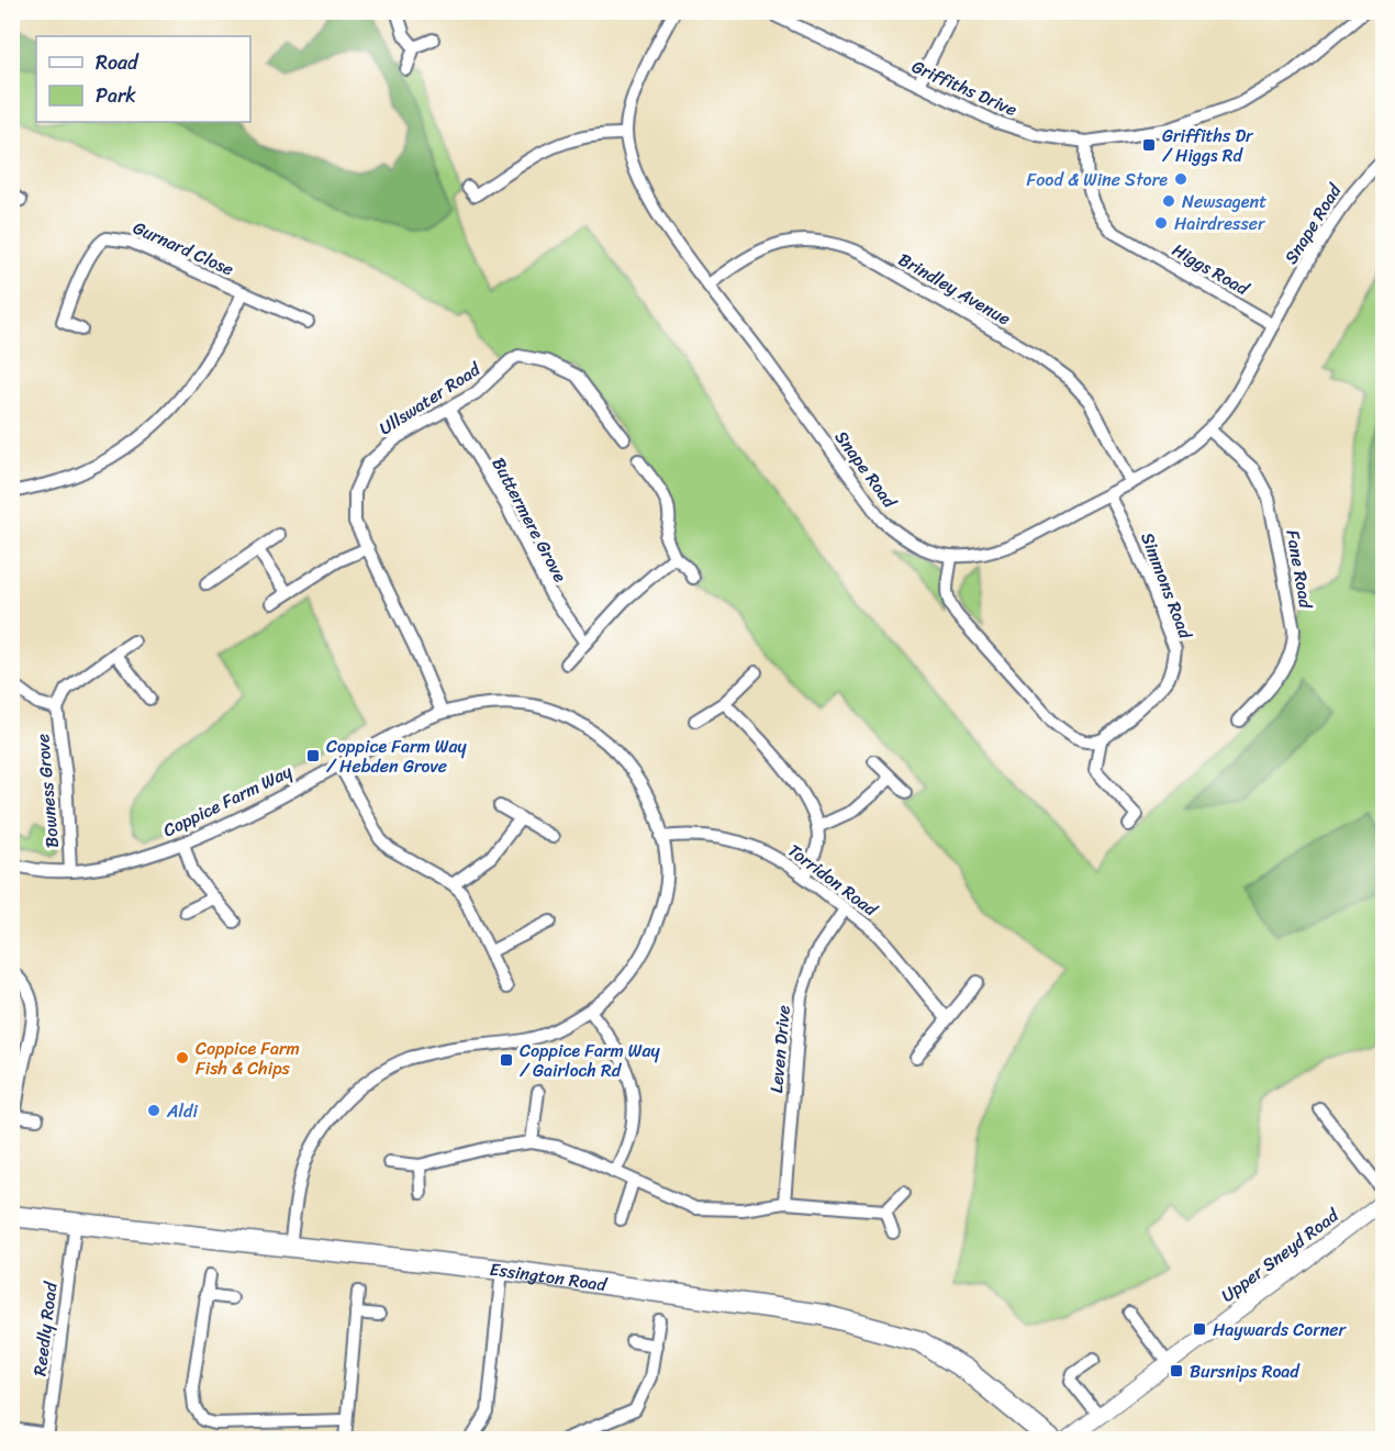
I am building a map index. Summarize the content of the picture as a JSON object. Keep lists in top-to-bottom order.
{
  "streets": {
    "main road": ["Essington Road"],
    "street": [
      "Griffiths Drive",
      "Snape Road",
      "Gurnard Close",
      "Higgs Road",
      "Brindley Avenue",
      "Ullswater Road",
      "Buttermere Grove",
      "Fane Road",
      "Simmons Road",
      "Bowness Grove",
      "Coppice Farm Way",
      "Torridon Road",
      "Leven Drive",
      "Upper Sneyd Road",
      "Reedly Road"
    ]
  },
  "crossings": [
    ["Griffiths Drive", "Higgs Road"],
    ["Snape Road", "Higgs Road"],
    ["Snape Road", "Brindley Avenue"],
    ["Snape Road", "Fane Road"],
    ["Snape Road", "Simmons Road"],
    ["Ullswater Road", "Buttermere Grove"],
    ["Ullswater Road", "Coppice Farm Way"],
    ["Bowness Grove", "Coppice Farm Way"],
    ["Coppice Farm Way", "Torridon Road"],
    ["Coppice Farm Way", "Essington Road"],
    ["Torridon Road", "Leven Drive"],
    ["Essington Road", "Reedly Road"]
  ],
  "places": {
    "transit": [
      "Griffiths Dr / Higgs Rd",
      "Coppice Farm Way / Hebden Grove",
      "Coppice Farm Way / Gairloch Rd",
      "Haywards Corner",
      "Bursnips Road"
    ],
    "other": [
      "Food & Wine Store",
      "Newsagent",
      "Hairdresser",
      "Coppice Farm Fish & Chips",
      "Aldi"
    ]
  },
  "legend": ["Road", "Park"]
}
